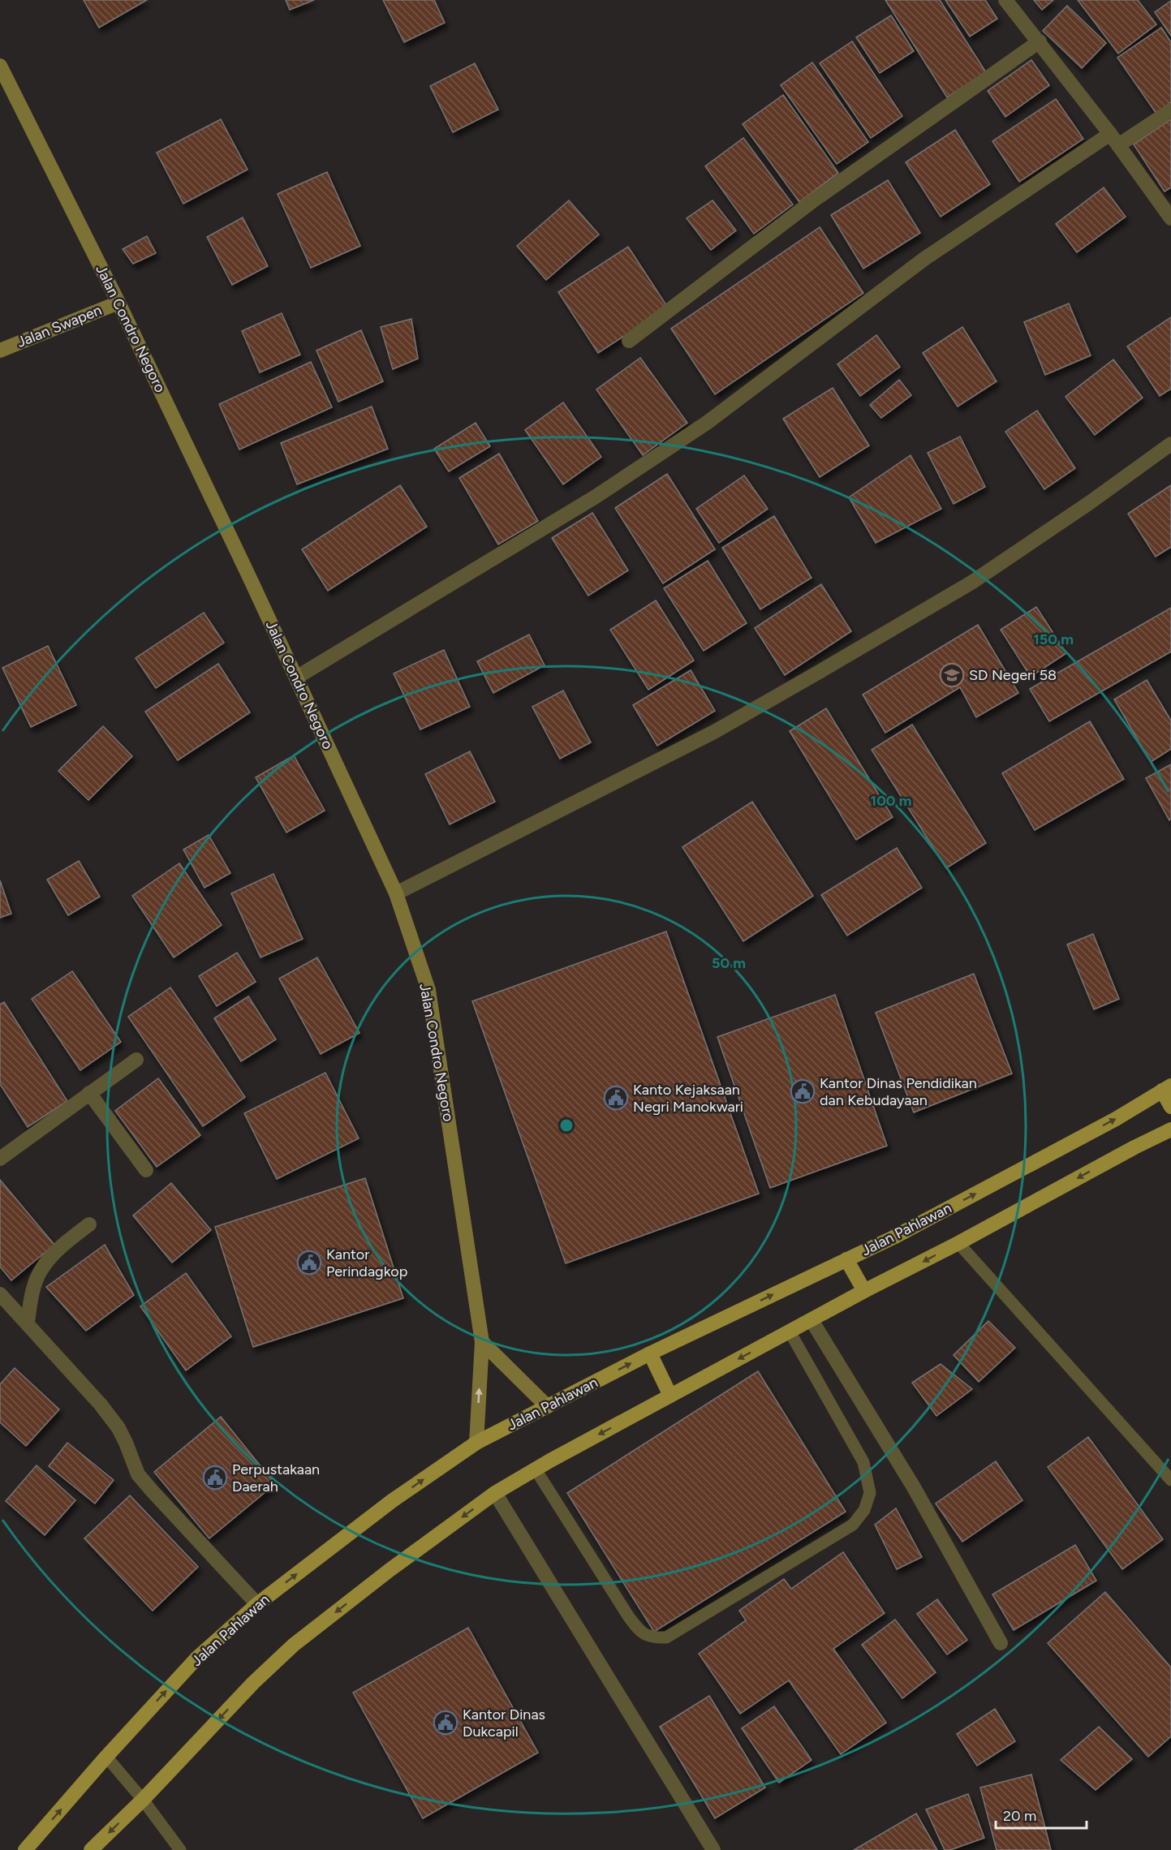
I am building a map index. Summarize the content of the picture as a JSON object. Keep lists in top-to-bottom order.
{
  "streets": {
    "main road": ["Jalan Swapen", "Jalan Condro Negoro", "Jalan Pahlawan"]
  },
  "crossings": [
    ["Jalan Swapen", "Jalan Condro Negoro"],
    ["Jalan Condro Negoro", "Jalan Pahlawan"]
  ],
  "places": {
    "school or university": ["SD Negeri 58"],
    "public building": [
      "Kantor Dinas Pendidikan dan Kebudayaan",
      "Kanto Kejaksaan Negri Manokwari",
      "Kantor Perindagkop",
      "Perpustakaan Daerah",
      "Kantor Dinas Dukcapil"
    ]
  },
  "scale_bar": "20 m",
  "rings": ["150 m", "100 m", "50 m"]
}
